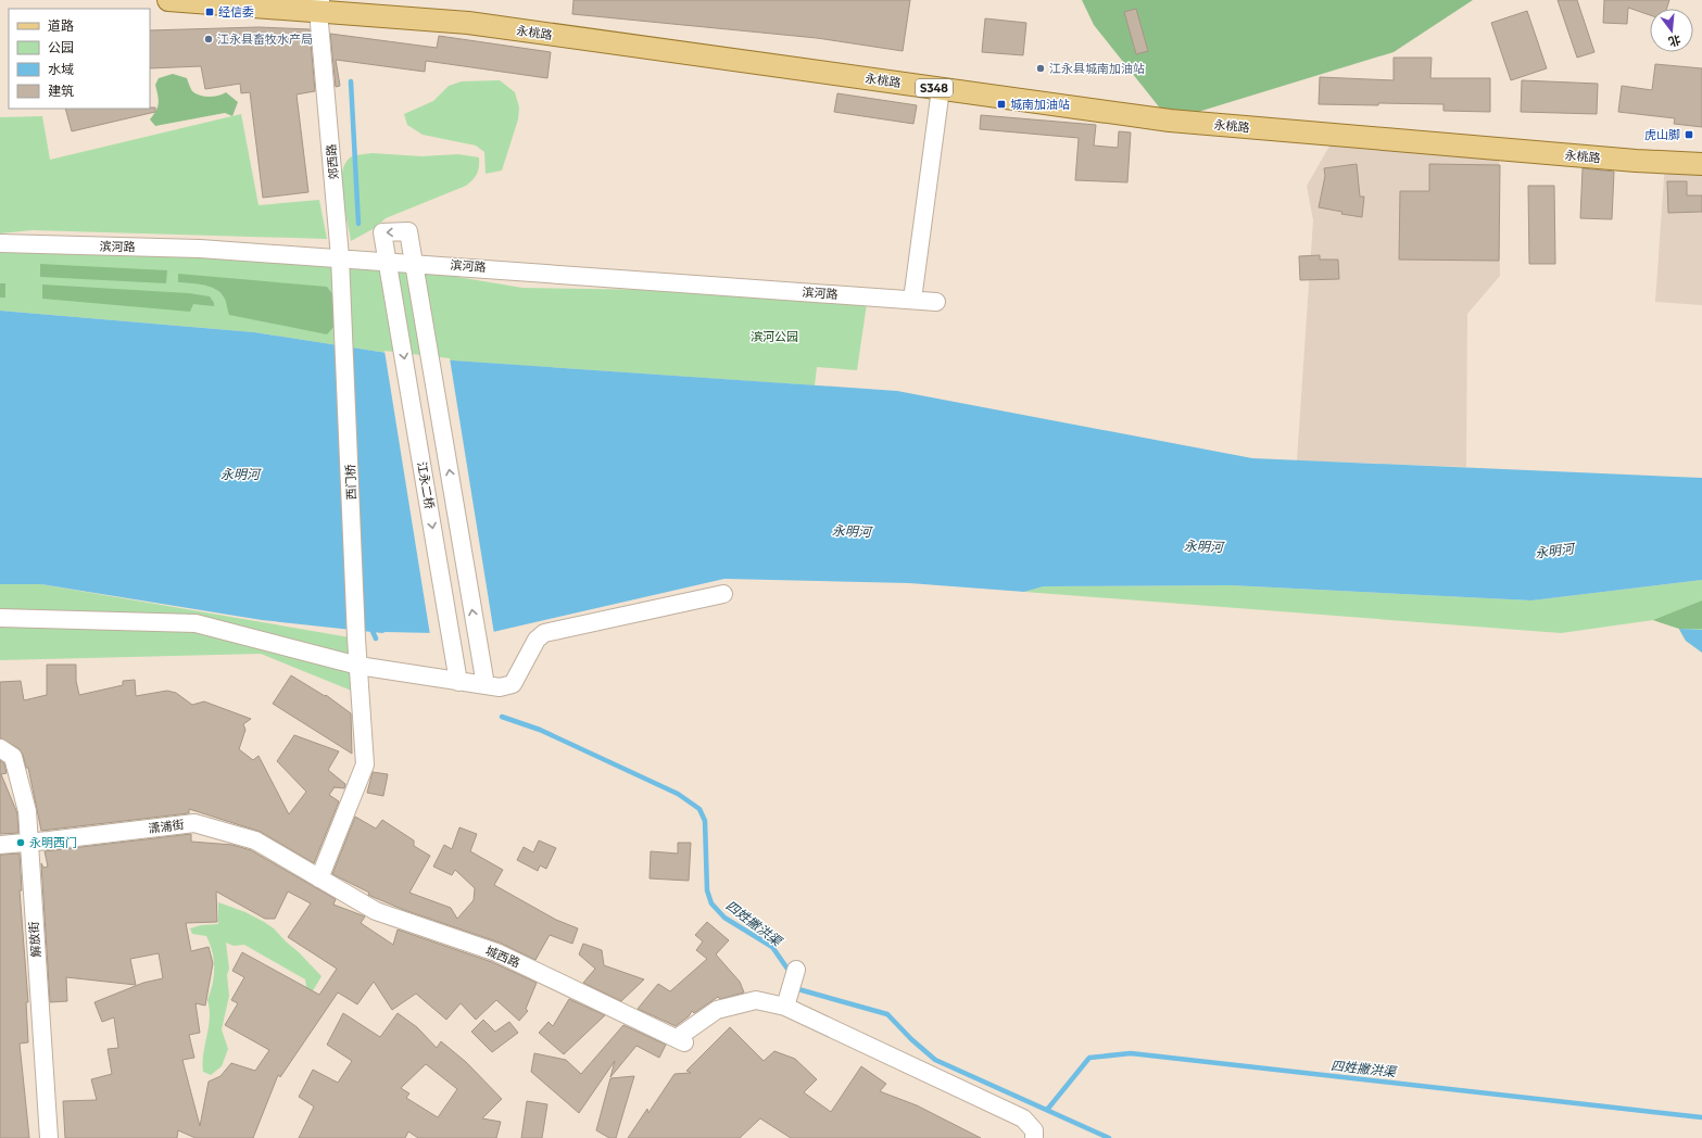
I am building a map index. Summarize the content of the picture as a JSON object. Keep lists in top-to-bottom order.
{
  "streets": {
    "main road": ["永桃路", "S348"],
    "street": [
      "郊西路",
      "滨河路",
      "西门桥",
      "江永二桥",
      "潇浦街",
      "解放街",
      "城西路"
    ]
  },
  "crossings": [
    ["永桃路", "郊西路"],
    ["郊西路", "滨河路"],
    ["郊西路", "西门桥"],
    ["滨河路", "江永二桥"],
    ["西门桥", "潇浦街"],
    ["西门桥", "城西路"],
    ["潇浦街", "解放街"],
    ["潇浦街", "城西路"]
  ],
  "water": ["永明河", "四姓撇洪渠"],
  "parks": ["滨河公园"],
  "places": {
    "transit": ["经信委", "城南加油站", "虎山脚"],
    "other": ["江永县畜牧水产局", "江永县城南加油站", "永明西门"]
  },
  "legend": [
    "道路",
    "公园",
    "水域",
    "建筑"
  ],
  "north": "bottom"
}
